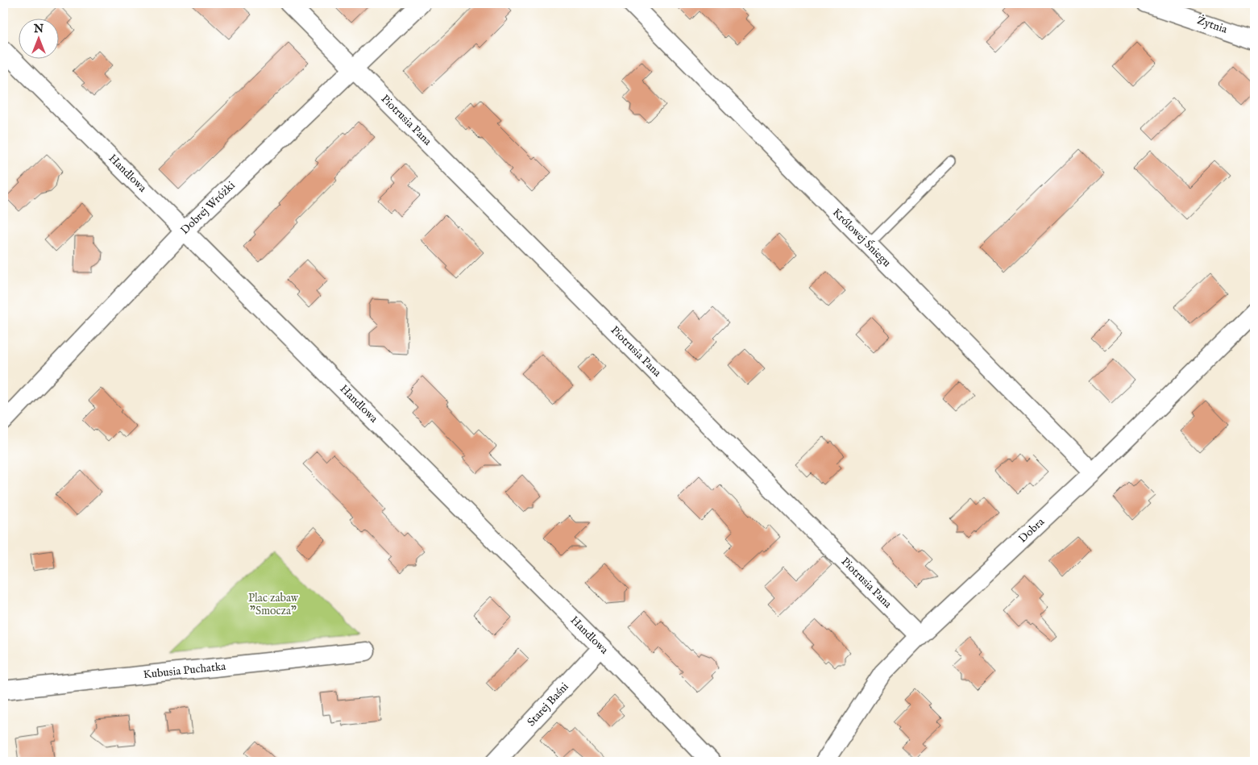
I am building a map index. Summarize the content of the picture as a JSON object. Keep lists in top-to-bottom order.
{
  "streets": {
    "street": [
      "Żytnia",
      "Piotrusia Pana",
      "Handlowa",
      "Dobrej Wróżki",
      "Królowej Śniegu",
      "Dobra",
      "Kubusia Puchatka",
      "Starej Baśni"
    ]
  },
  "crossings": [
    ["Piotrusia Pana", "Dobrej Wróżki"],
    ["Piotrusia Pana", "Dobra"],
    ["Handlowa", "Dobrej Wróżki"],
    ["Handlowa", "Starej Baśni"],
    ["Królowej Śniegu", "Dobra"]
  ],
  "parks": ["Plac zabaw \"Smocza\""],
  "north": "top"
}
